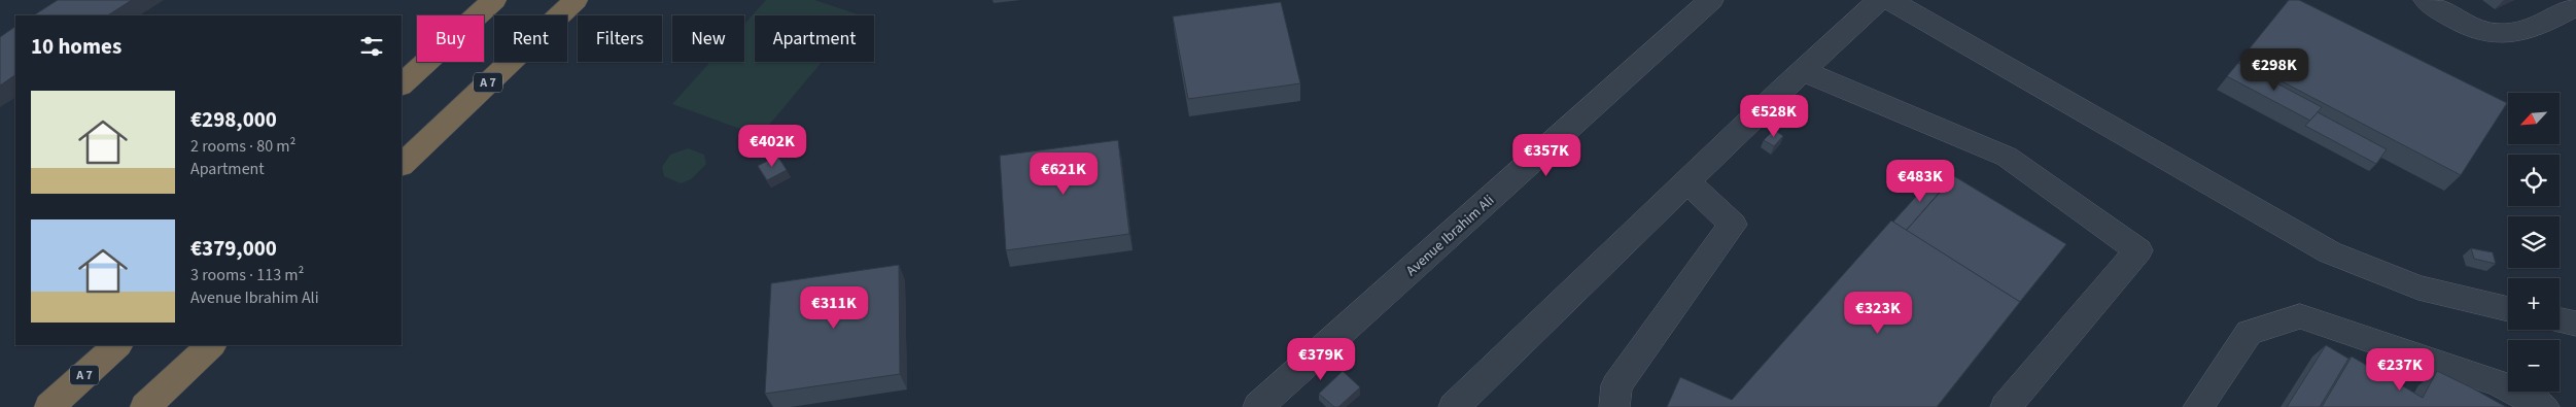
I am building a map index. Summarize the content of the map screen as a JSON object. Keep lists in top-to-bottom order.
{
  "streets": {
    "highway": ["A 7"],
    "street": ["Avenue Ibrahim Ali"]
  },
  "north": "bottom left",
  "page": {
    "chip": [
      "Buy",
      "Rent",
      "Filters",
      "New",
      "Apartment"
    ],
    "heading": "10 homes",
    "price": [
      "€298K",
      "€528K",
      "€402K",
      "€357K",
      "€621K",
      "€483K",
      "€311K",
      "€323K",
      "€379K",
      "€237K"
    ],
    "list": [
      {
        "name": "€298,000",
        "note": "2 rooms · 80 m² · Apartment"
      },
      {
        "name": "€379,000",
        "note": "3 rooms · 113 m² · Avenue Ibrahim Ali"
      }
    ],
    "map_buttons": ["+", "−"]
  }
}
